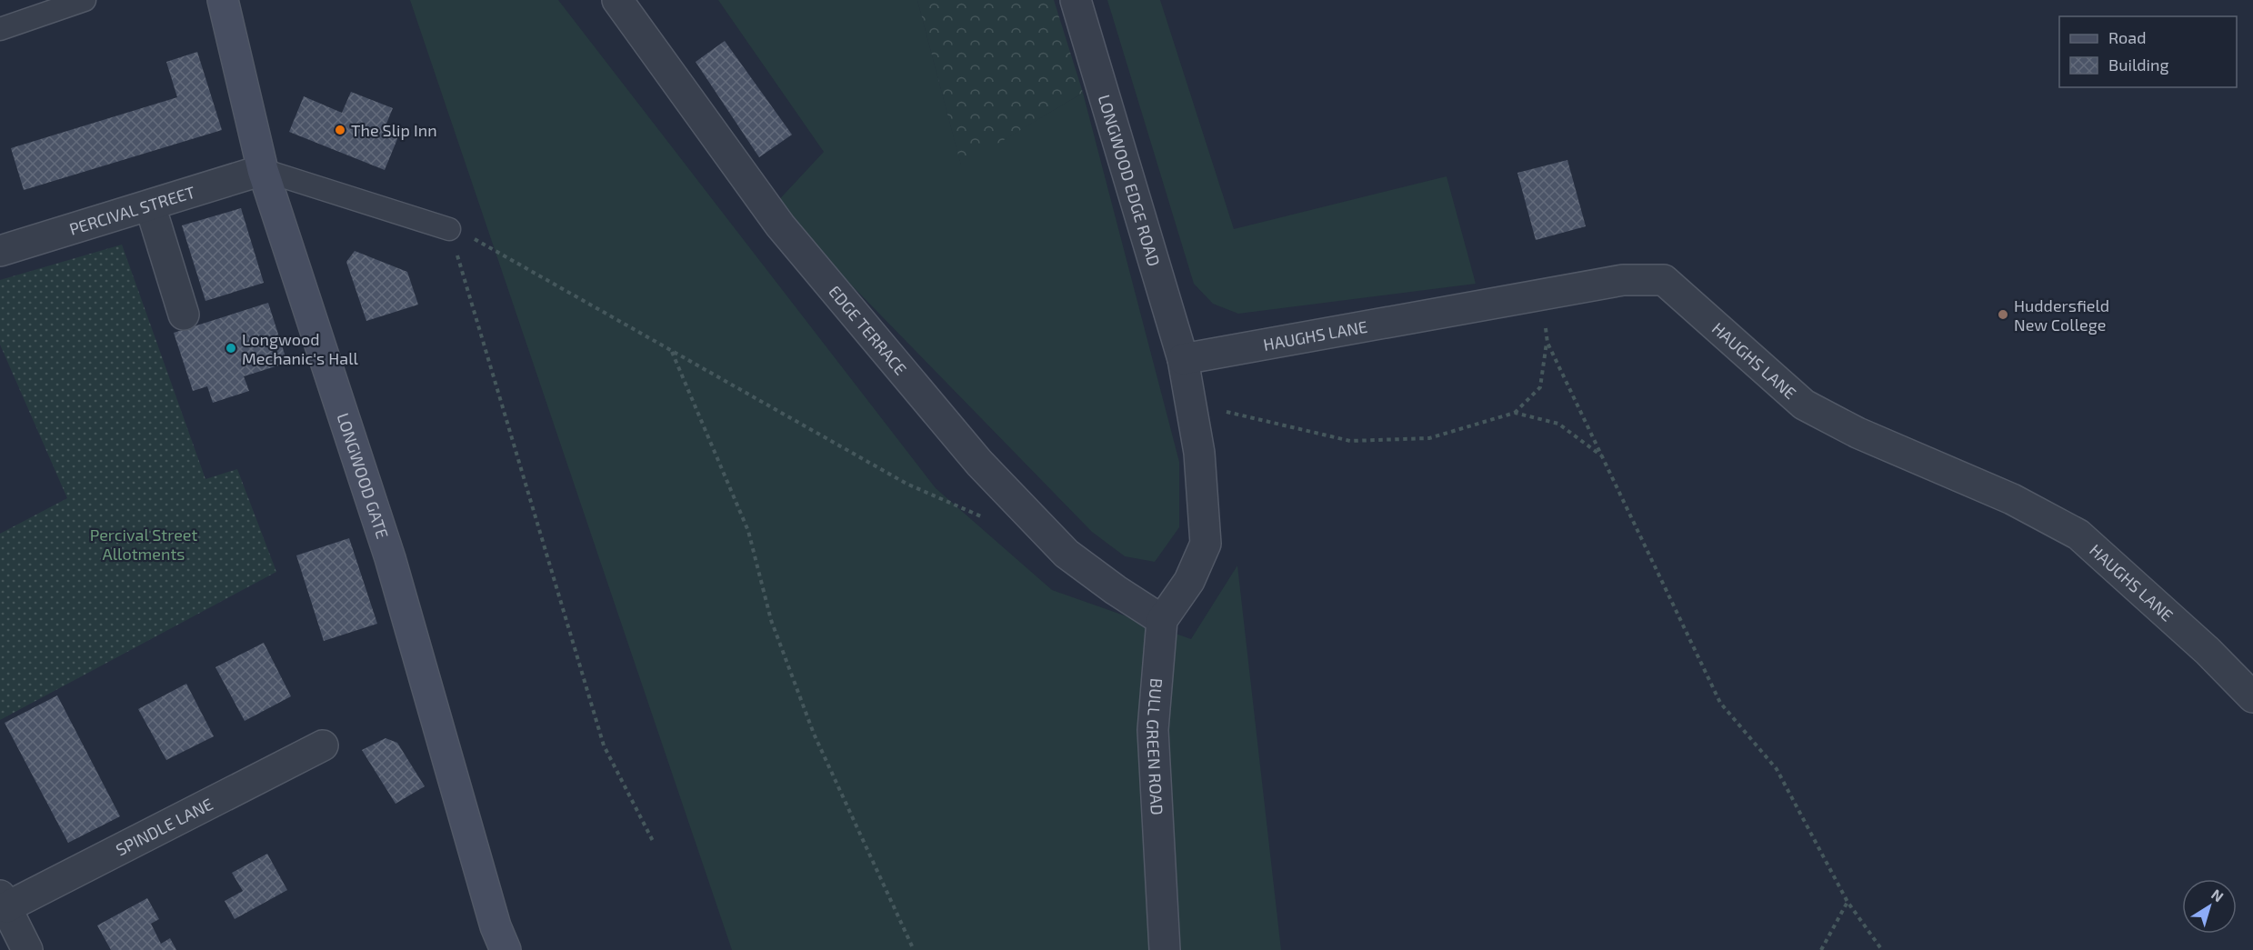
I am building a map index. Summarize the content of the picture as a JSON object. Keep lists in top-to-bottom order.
{
  "streets": {
    "street": [
      "LONGWOOD EDGE ROAD",
      "PERCIVAL STREET",
      "EDGE TERRACE",
      "HAUGHS LANE",
      "LONGWOOD GATE",
      "BULL GREEN ROAD",
      "SPINDLE LANE"
    ]
  },
  "crossings": [
    ["LONGWOOD EDGE ROAD", "HAUGHS LANE"],
    ["PERCIVAL STREET", "LONGWOOD GATE"],
    ["EDGE TERRACE", "BULL GREEN ROAD"]
  ],
  "parks": ["Percival Street Allotments"],
  "places": ["The Slip Inn", "Huddersfield New College", "Longwood Mechanic's Hall"],
  "legend": ["Road", "Building"],
  "north": "top right"
}
